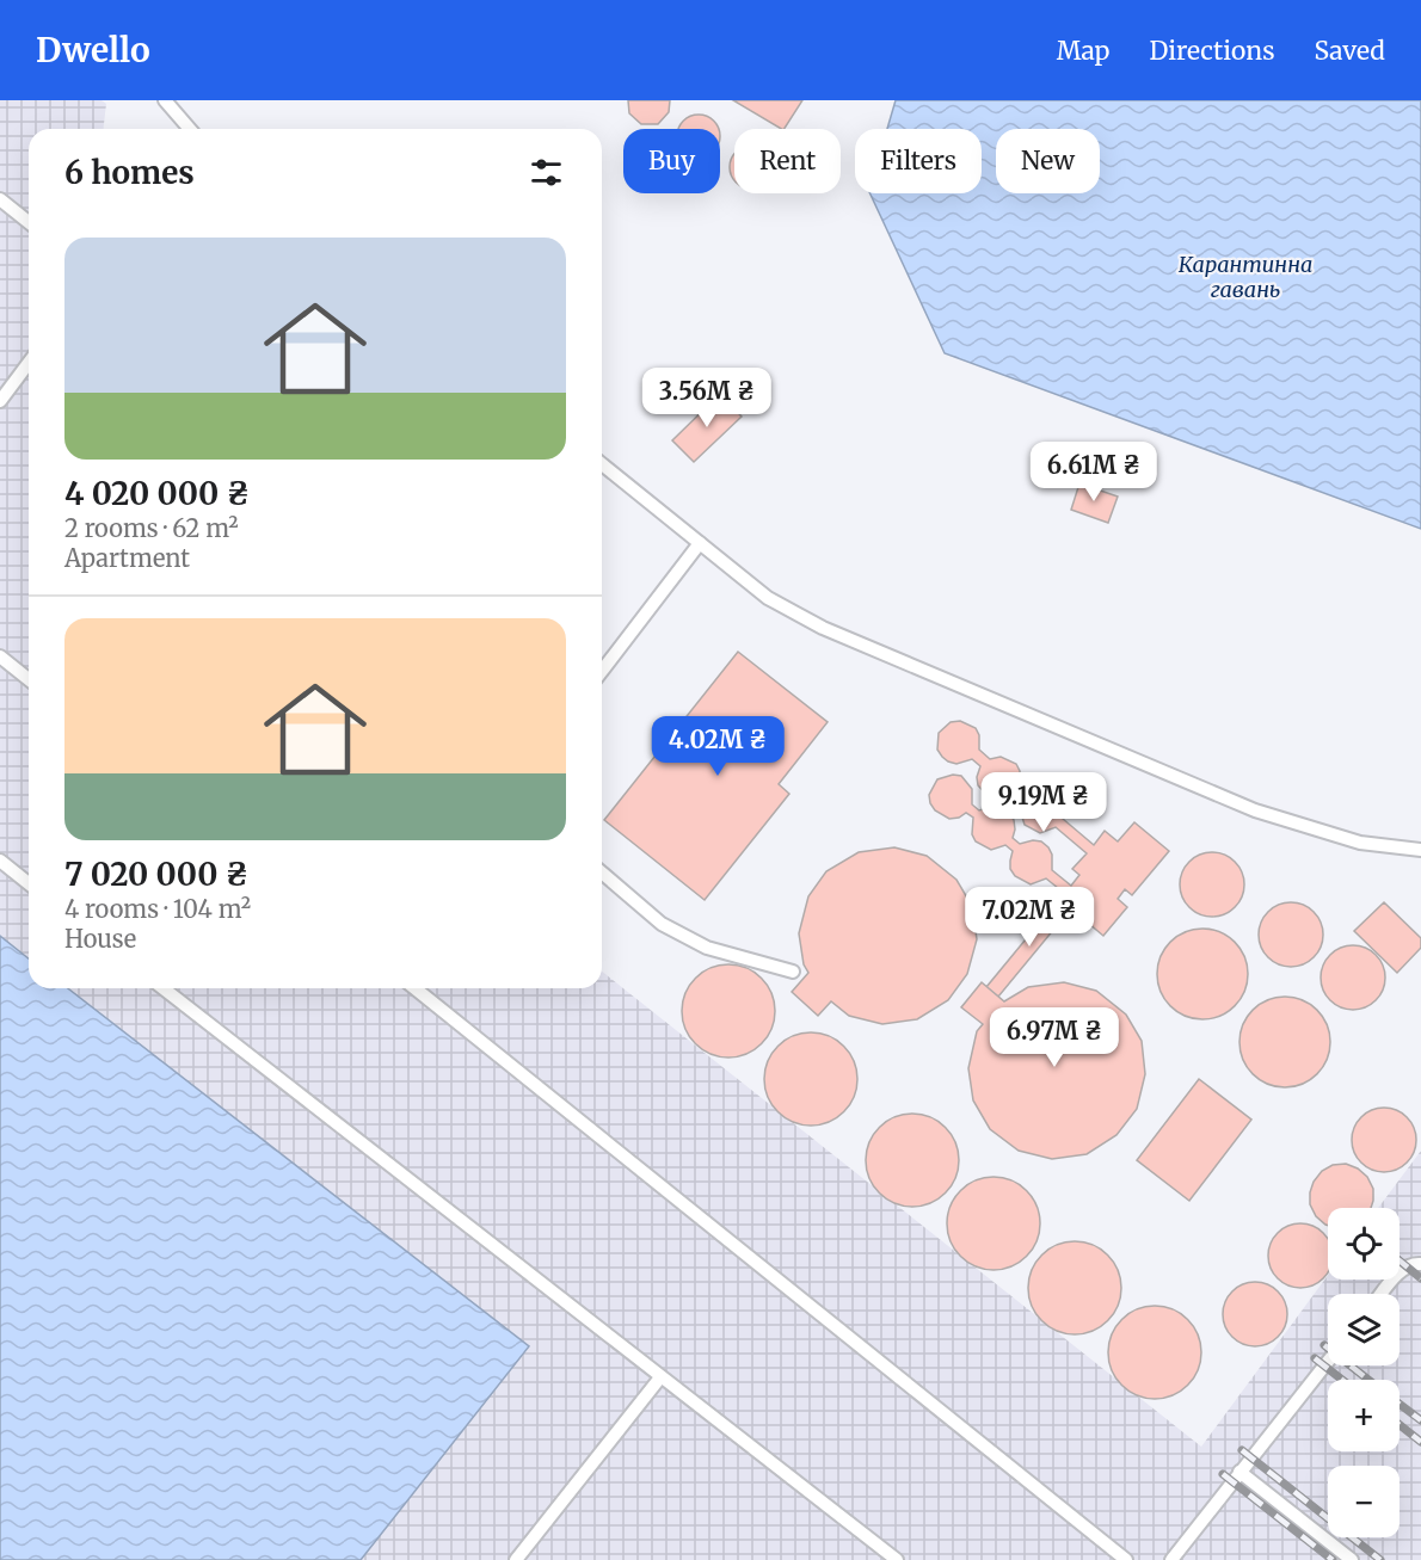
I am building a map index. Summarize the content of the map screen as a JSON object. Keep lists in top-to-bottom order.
{
  "water": ["Карантинна гавань"],
  "page": {
    "header": "Dwello",
    "nav": ["Map", "Directions", "Saved"],
    "chip": [
      "Buy",
      "Rent",
      "Filters",
      "New"
    ],
    "heading": "6 homes",
    "list": [
      {
        "name": "4 020 000 ₴",
        "note": "2 rooms · 62 m² · Apartment"
      },
      {
        "name": "7 020 000 ₴",
        "note": "4 rooms · 104 m² · House"
      }
    ],
    "price": [
      "3.56M ₴",
      "6.61M ₴",
      "4.02M ₴",
      "9.19M ₴",
      "7.02M ₴",
      "6.97M ₴"
    ],
    "map_buttons": ["+", "−"]
  }
}
